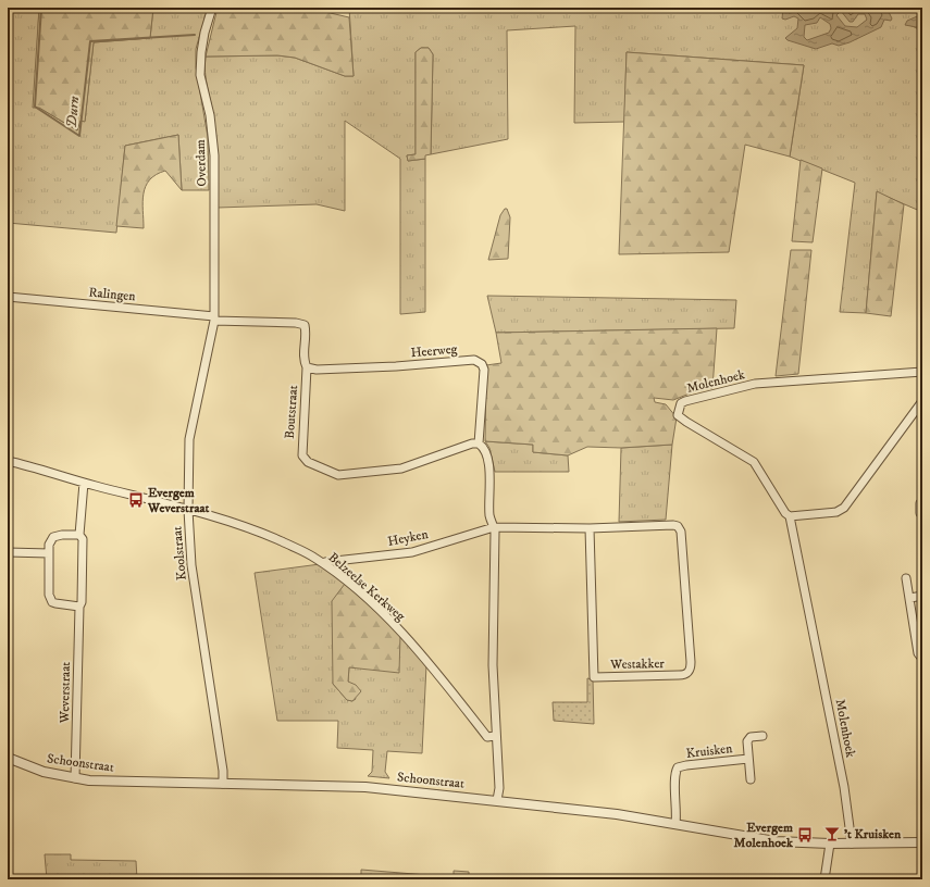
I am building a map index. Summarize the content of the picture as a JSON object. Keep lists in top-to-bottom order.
{
  "streets": {
    "street": [
      "Overdam",
      "Ralingen",
      "Heerweg",
      "Molenhoek",
      "Boutstraat",
      "Heyken",
      "Koolstraat",
      "Belzeelse Kerkweg",
      "Westakker",
      "Weverstraat",
      "Kruisken",
      "Schoonstraat"
    ]
  },
  "crossings": [
    ["Overdam", "Ralingen"],
    ["Overdam", "Boutstraat"],
    ["Overdam", "Koolstraat"],
    ["Ralingen", "Boutstraat"],
    ["Ralingen", "Koolstraat"],
    ["Heerweg", "Boutstraat"],
    ["Molenhoek", "Schoonstraat"],
    ["Boutstraat", "Koolstraat"],
    ["Heyken", "Belzeelse Kerkweg"],
    ["Koolstraat", "Belzeelse Kerkweg"],
    ["Koolstraat", "Schoonstraat"],
    ["Belzeelse Kerkweg", "Weverstraat"],
    ["Weverstraat", "Schoonstraat"],
    ["Kruisken", "Schoonstraat"]
  ],
  "water": ["Durn"],
  "places": {
    "bus stop": ["Evergem Weverstraat", "Evergem Molenhoek"],
    "bar": ["'t Kruisken"]
  }
}
